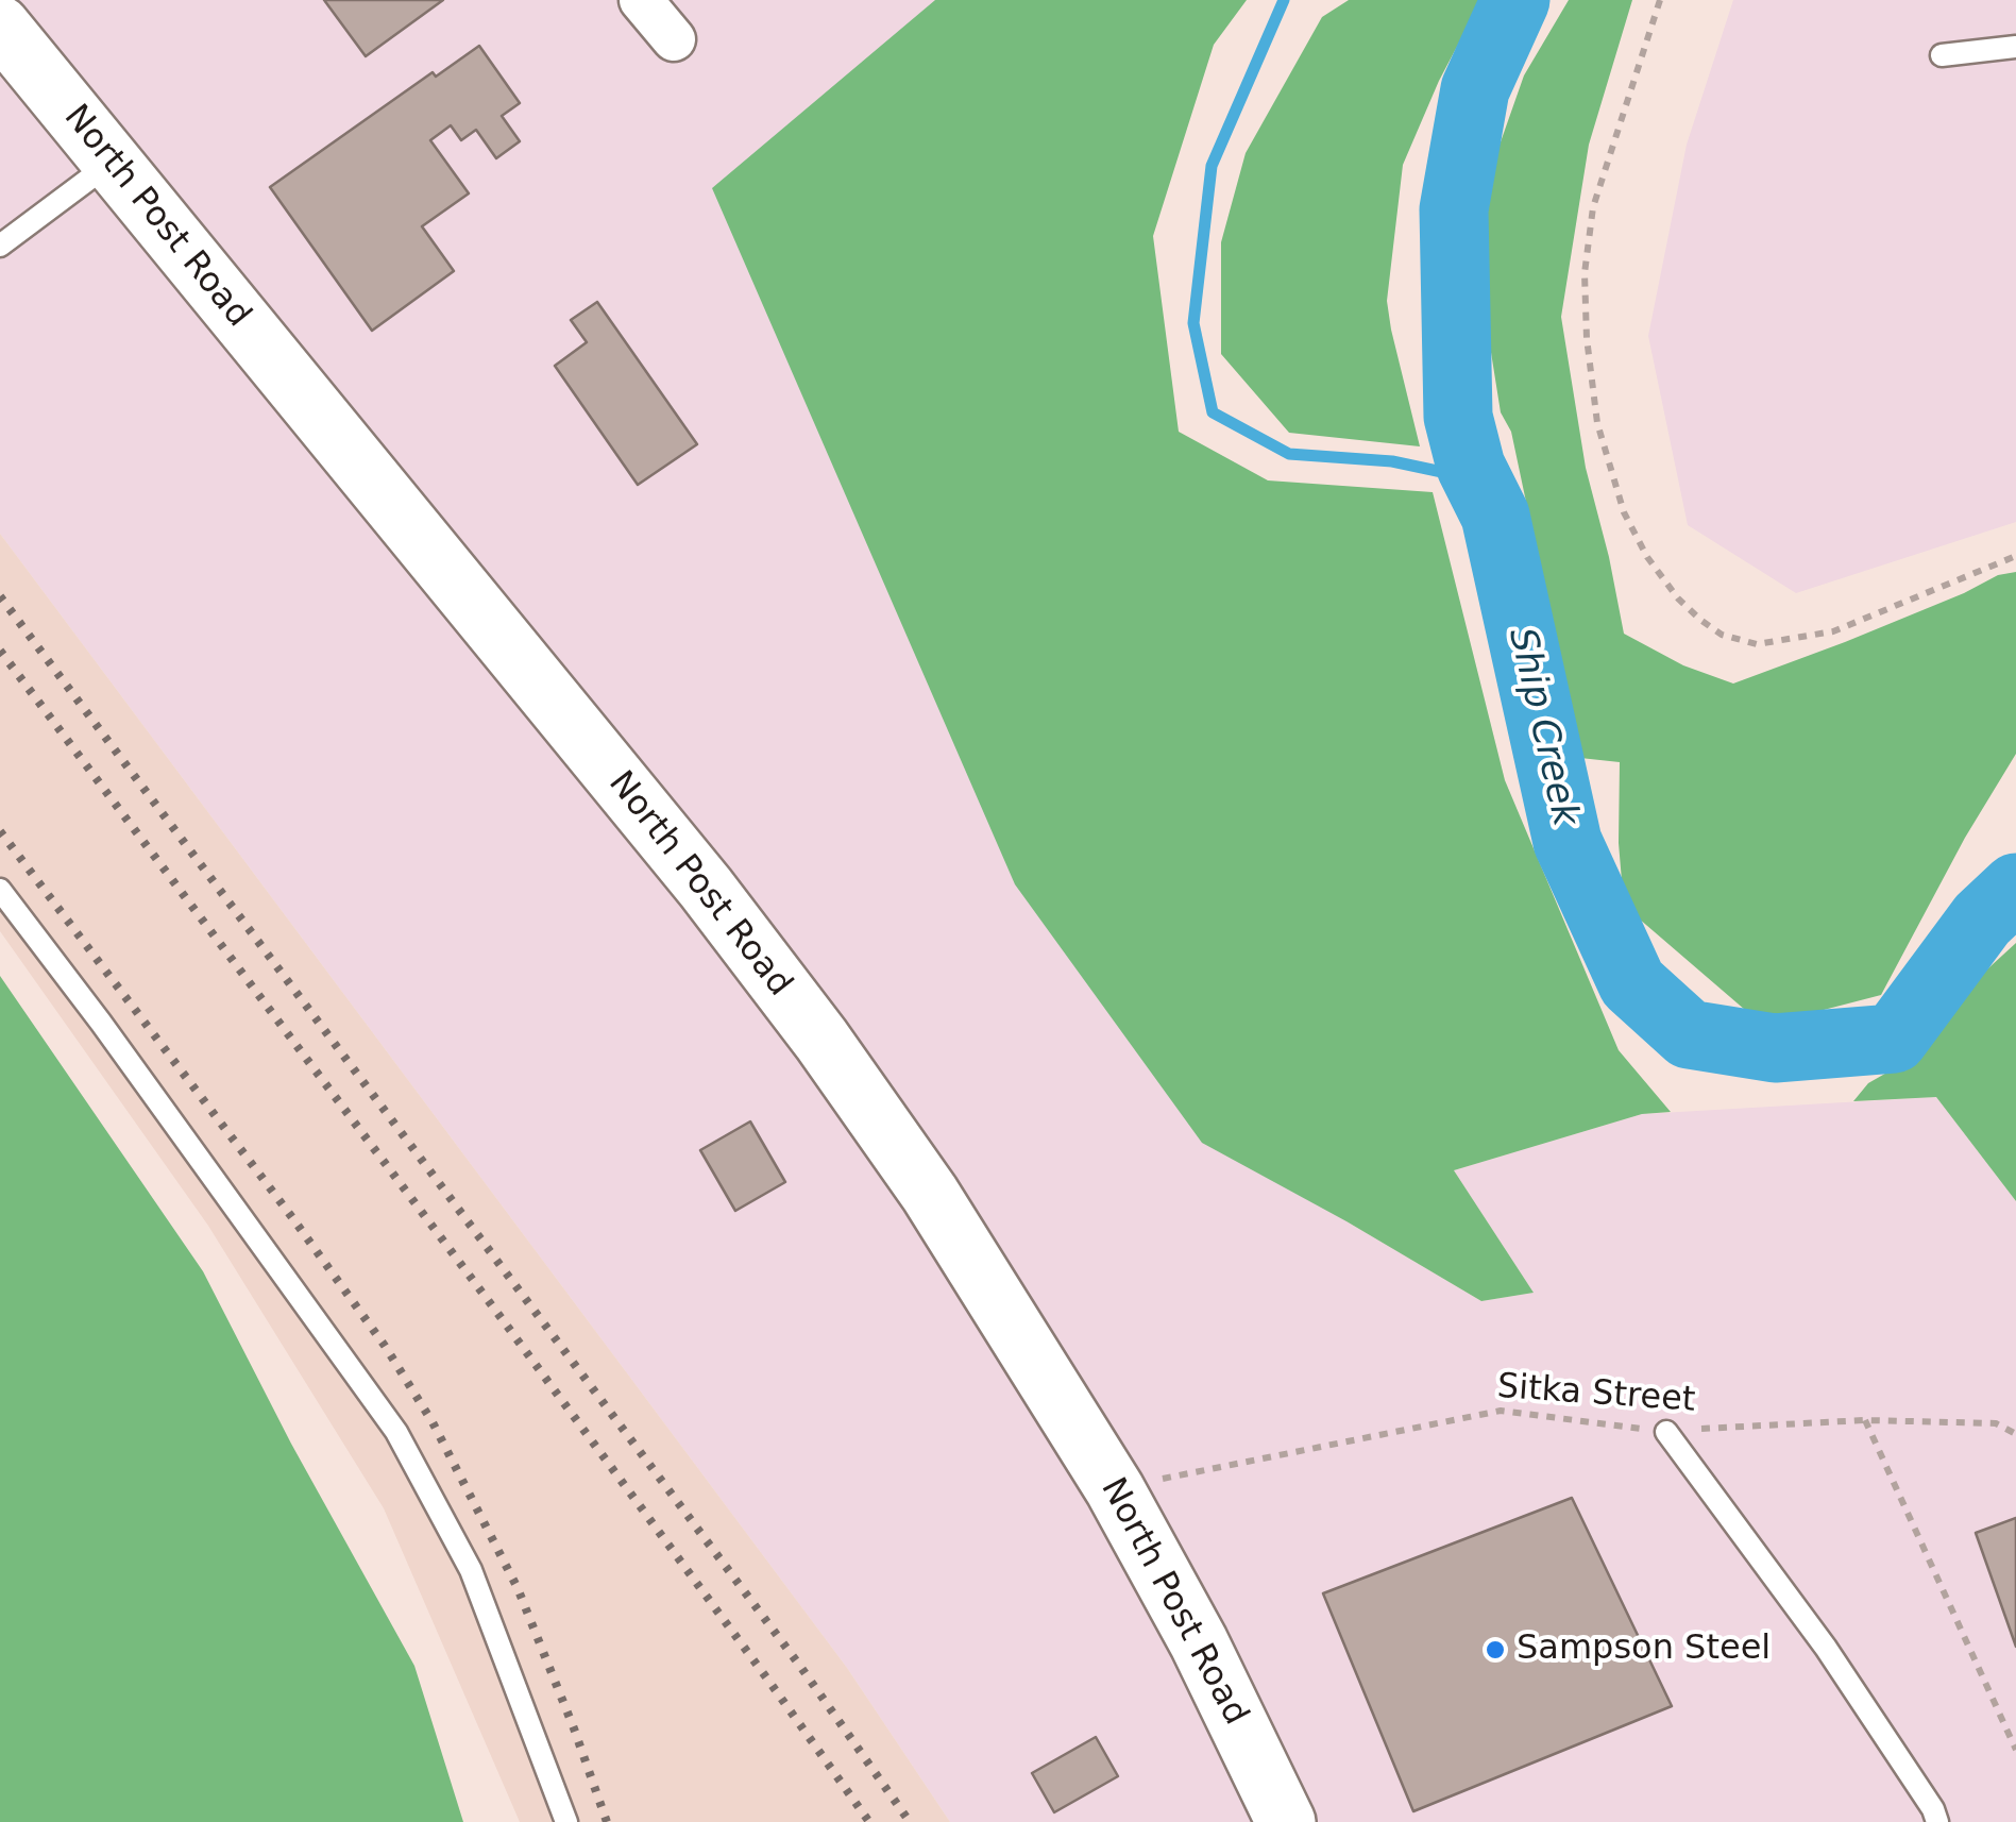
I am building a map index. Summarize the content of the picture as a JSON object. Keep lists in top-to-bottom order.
{
  "streets": {
    "street": ["North Post Road"],
    "path": ["Sitka Street"]
  },
  "crossings": [
    ["North Post Road", "Sitka Street"]
  ],
  "water": ["Ship Creek"],
  "places": ["Sampson Steel"]
}
